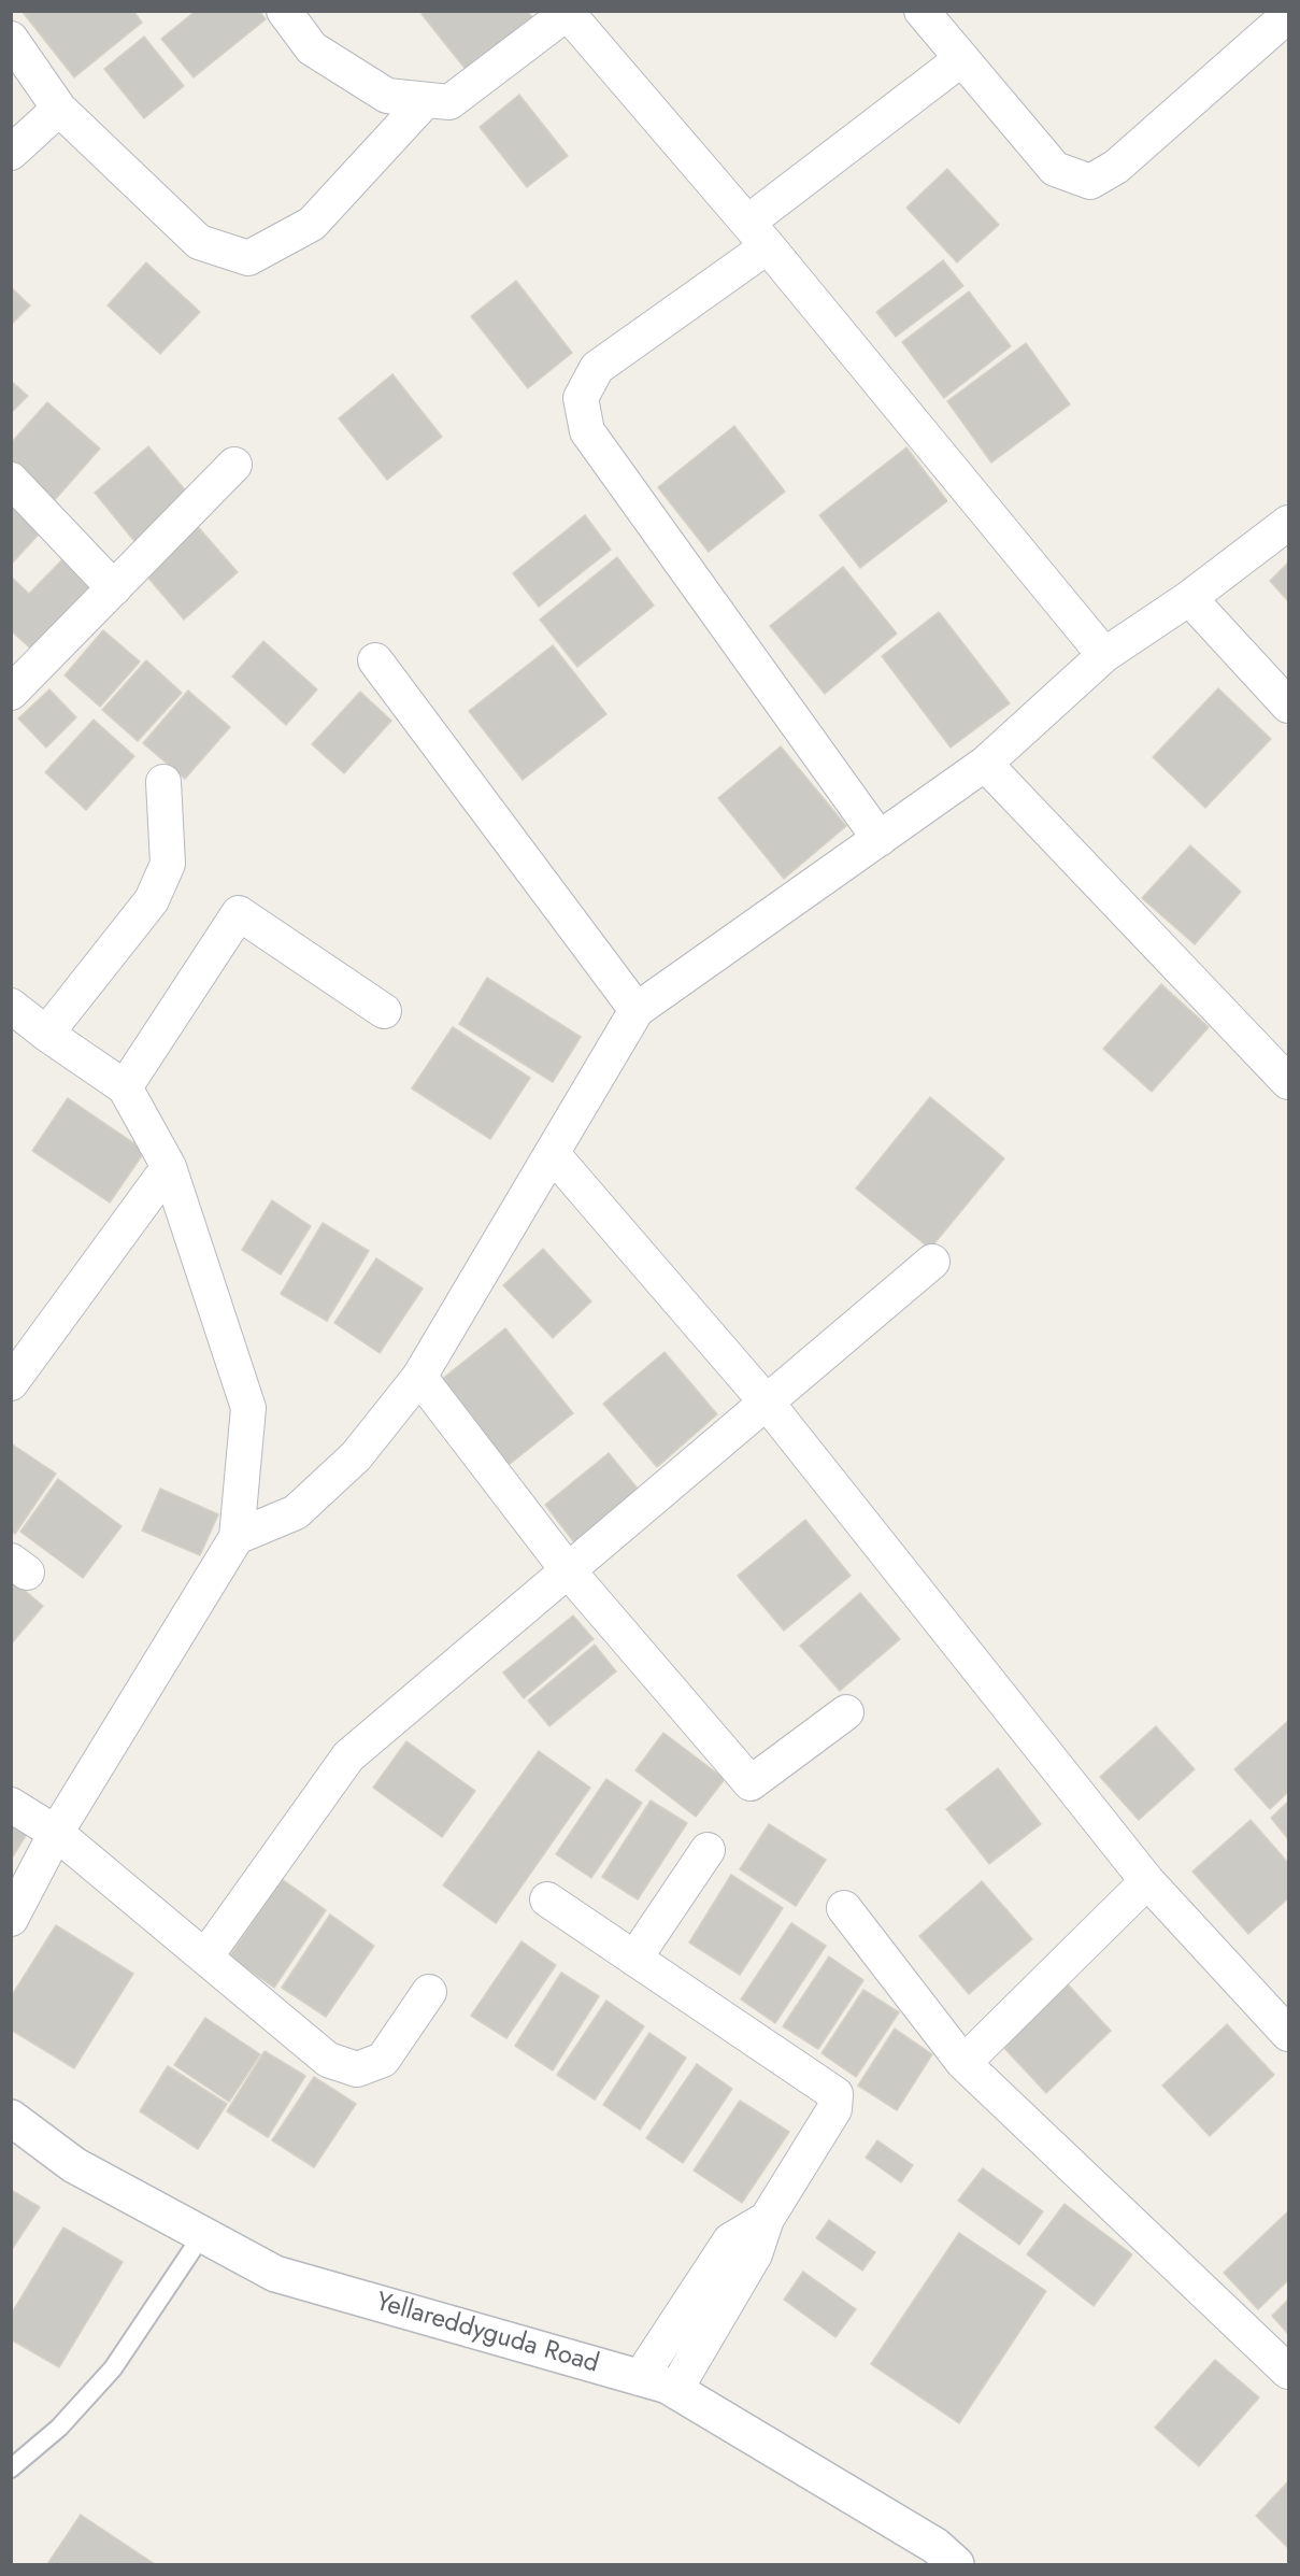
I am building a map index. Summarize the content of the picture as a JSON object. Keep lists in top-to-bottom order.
{
  "streets": {
    "street": ["Yellareddyguda Road"]
  }
}
